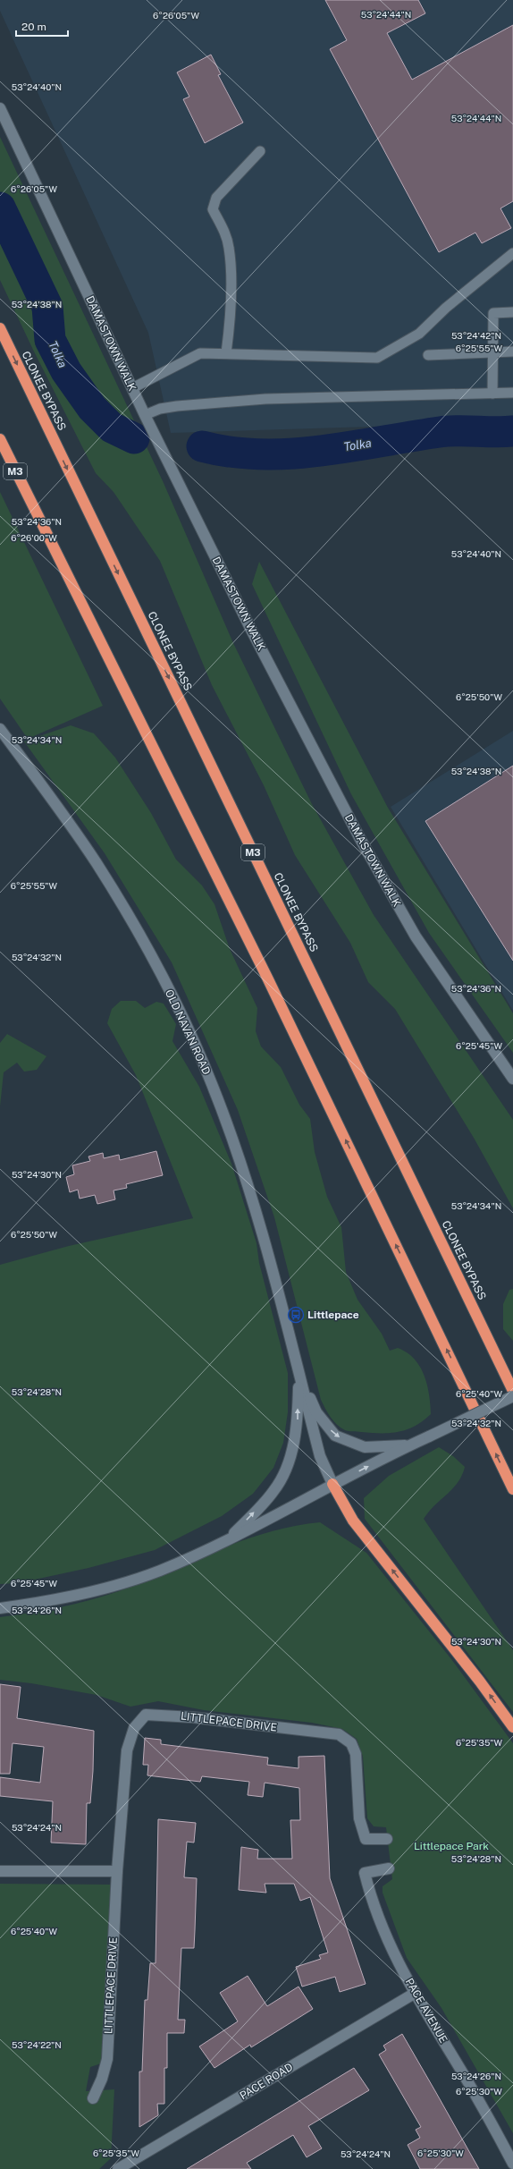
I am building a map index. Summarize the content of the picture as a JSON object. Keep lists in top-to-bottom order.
{
  "streets": {
    "highway": ["CLONEE BYPASS", "M3"],
    "main road": [
      "DAMASTOWN WALK",
      "OLD NAVAN ROAD",
      "LITTLEPACE DRIVE",
      "PACE AVENUE",
      "PACE ROAD"
    ]
  },
  "crossings": [
    ["PACE AVENUE", "PACE ROAD"]
  ],
  "water": ["Tolka"],
  "parks": ["Littlepace Park"],
  "places": {
    "bus stop": ["Littlepace"]
  },
  "scale_bar": "20 m",
  "coordinates": [
    "53°24'44\"N",
    "6°26'05\"W",
    "53°24'40\"N",
    "53°24'38\"N",
    "53°24'42\"N",
    "6°25'55\"W",
    "53°24'36\"N",
    "6°26'00\"W",
    "6°25'50\"W",
    "53°24'34\"N",
    "53°24'32\"N",
    "6°25'45\"W",
    "53°24'30\"N",
    "53°24'28\"N",
    "6°25'40\"W",
    "53°24'26\"N",
    "6°25'35\"W",
    "53°24'24\"N",
    "53°24'22\"N",
    "6°25'30\"W"
  ]
}
